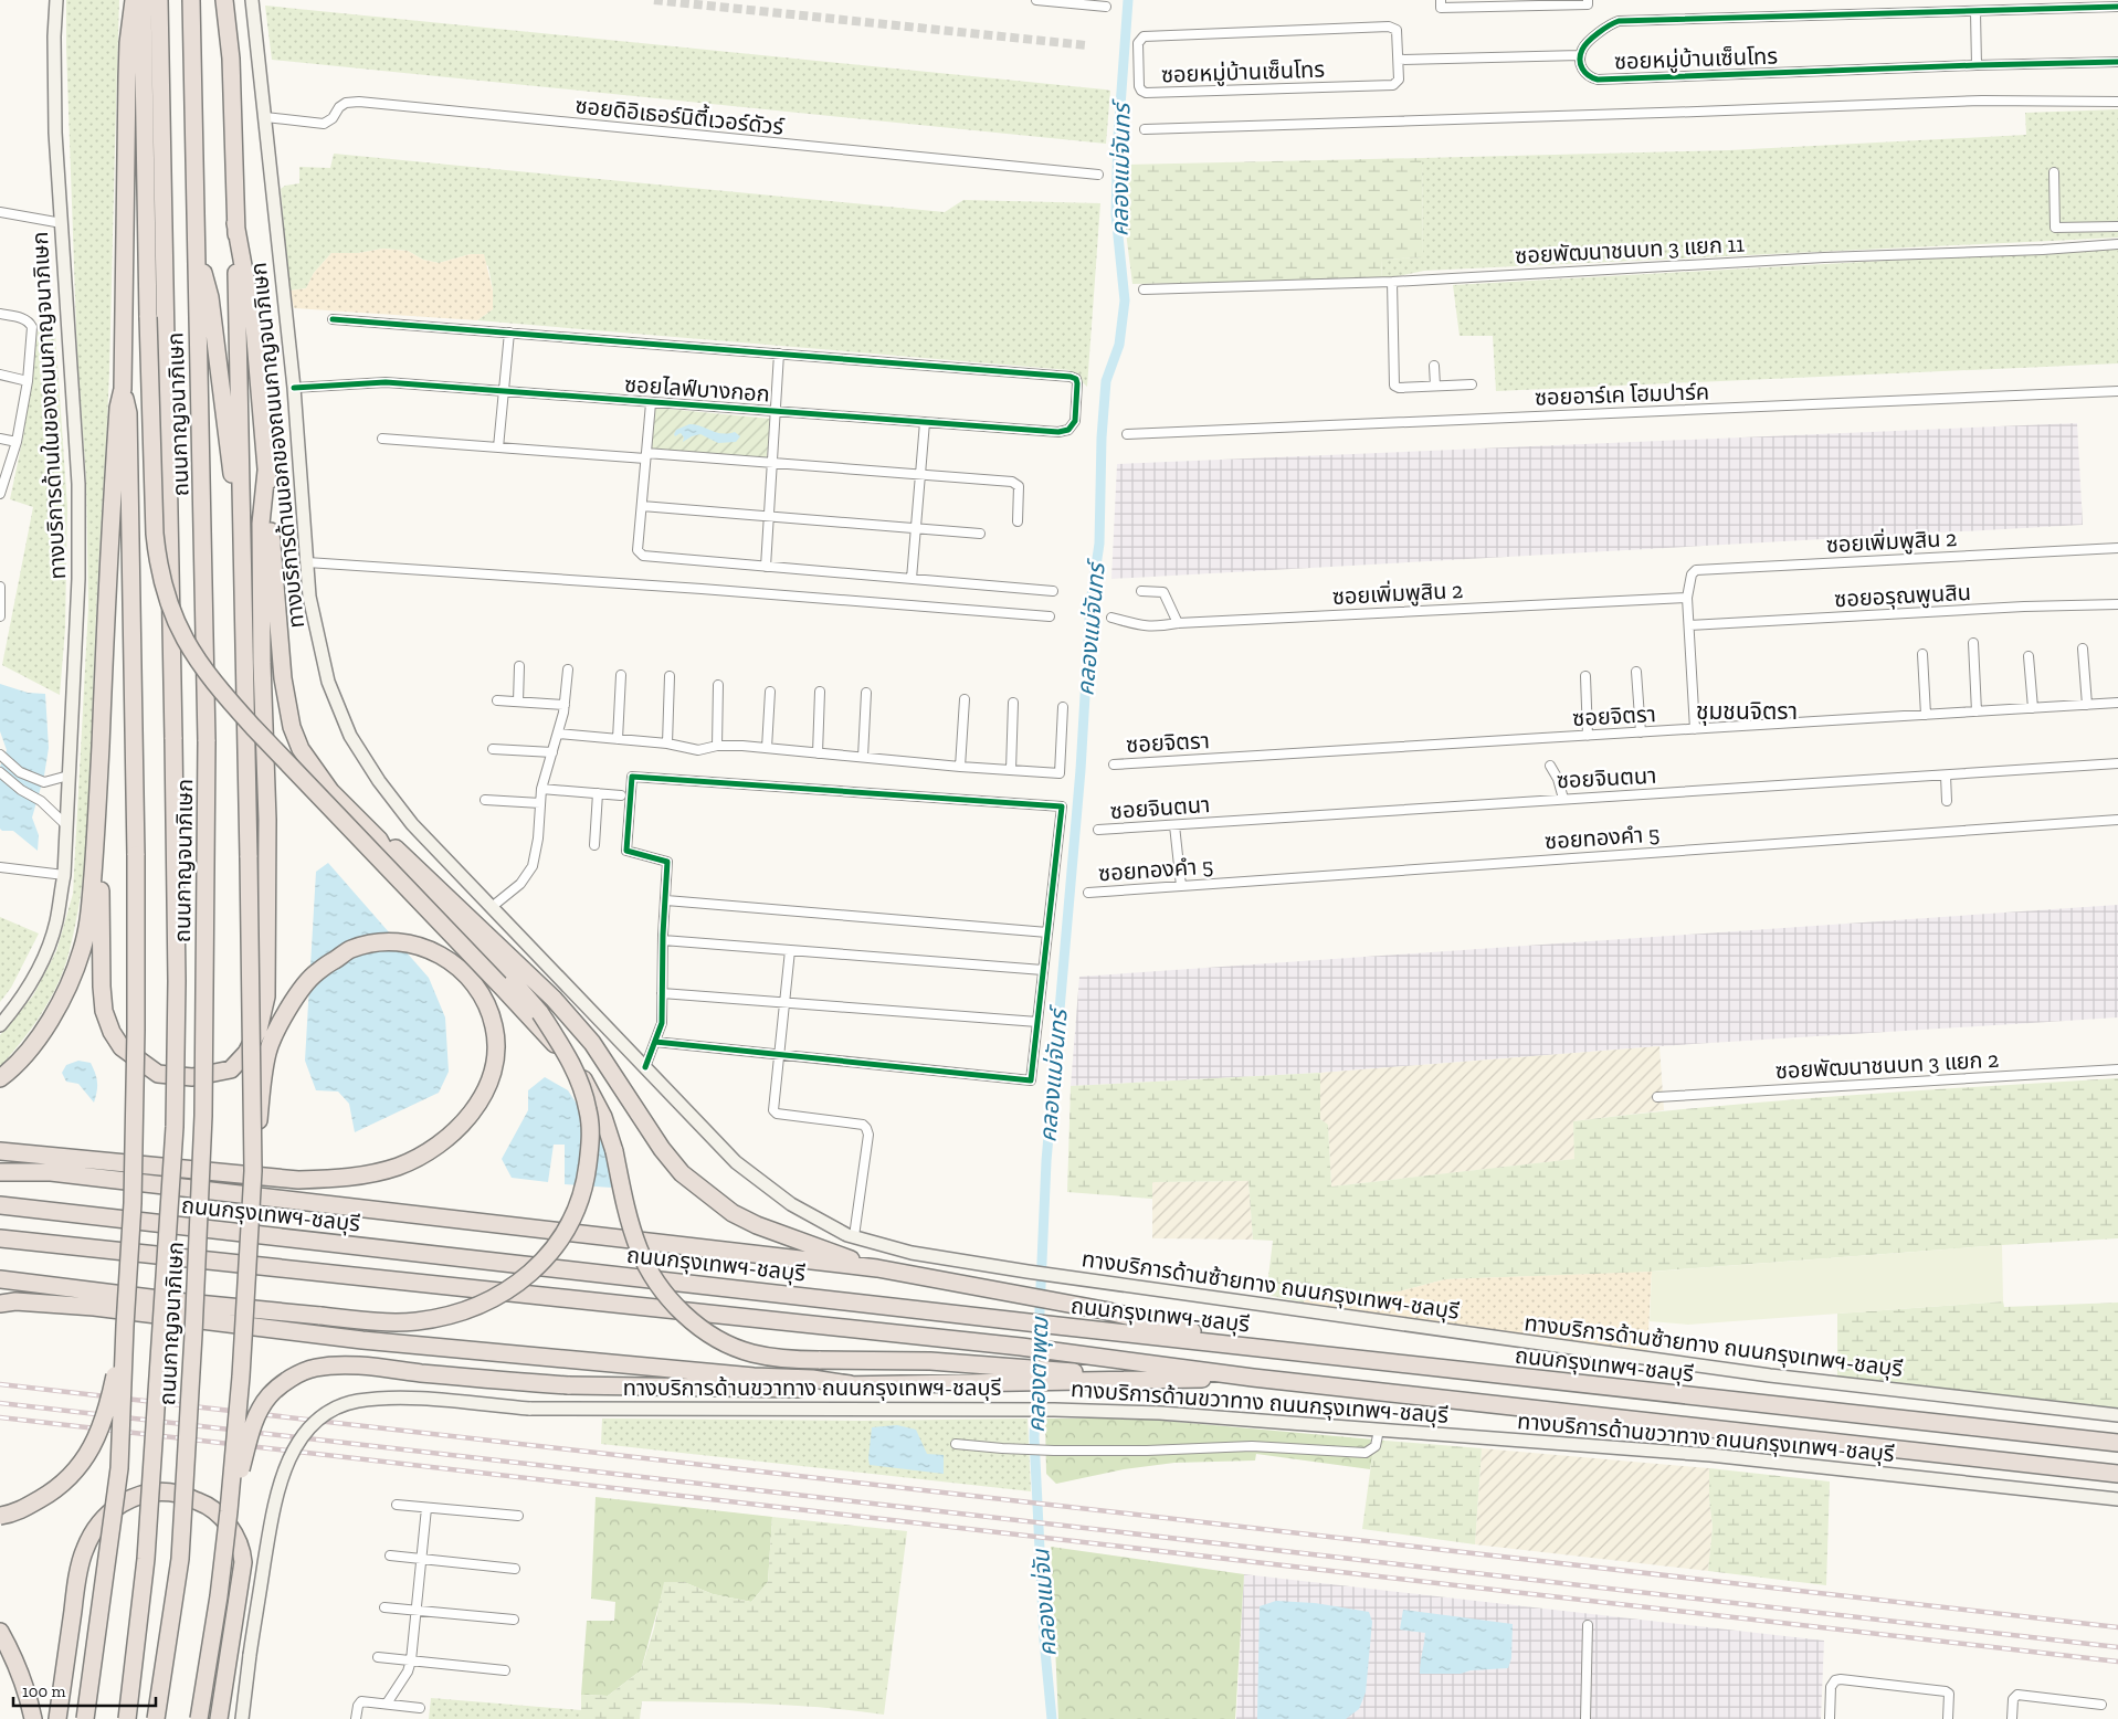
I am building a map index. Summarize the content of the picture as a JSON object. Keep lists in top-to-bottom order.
{
  "streets": {
    "highway": ["ถนนกาญจนาภิเษก", "ถนนกรุงเทพฯ-ชลบุรี"],
    "main road": [
      "ทางบริการด้านในของถนนกาญจนาภิเษก",
      "ทางบริการด้านนอกของถนนกาญจนาภิเษก",
      "ทางบริการด้านซ้ายทาง ถนนกรุงเทพฯ-ชลบุรี",
      "ทางบริการด้านขวาทาง ถนนกรุงเทพฯ-ชลบุรี"
    ],
    "street": [
      "ซอยหมู่บ้านเซ็นโทร",
      "ซอยดิอิเธอร์นิตี้เวอร์ดัวร์",
      "ซอยพัฒนาชนบท 3 แยก 11",
      "ซอยไลฟ์บางกอก",
      "ซอยอาร์เค โฮมปาร์ค",
      "ซอยเพิ่มพูสิน 2",
      "ซอยอรุณพูนสิน",
      "ซอยจิตรา",
      "ซอยจินตนา",
      "ซอยทองคำ 5",
      "ซอยพัฒนาชนบท 3 แยก 2"
    ]
  },
  "crossings": [
    ["ซอยดิอิเธอร์นิตี้เวอร์ดัวร์", "ทางบริการด้านนอกของถนนกาญจนาภิเษก"],
    ["ซอยไลฟ์บางกอก", "ทางบริการด้านนอกของถนนกาญจนาภิเษก"],
    ["ทางบริการด้านนอกของถนนกาญจนาภิเษก", "ทางบริการด้านซ้ายทาง ถนนกรุงเทพฯ-ชลบุรี"],
    ["ซอยเพิ่มพูสิน 2", "ซอยอรุณพูนสิน"],
    ["ซอยเพิ่มพูสิน 2", "ซอยจิตรา"]
  ],
  "districts": ["ชุมชนจิตรา"],
  "water": ["คลองแม่จันทร์", "คลองตาพุฒ", "คลองแม่จัน"],
  "scale_bar": "100 m"
}
